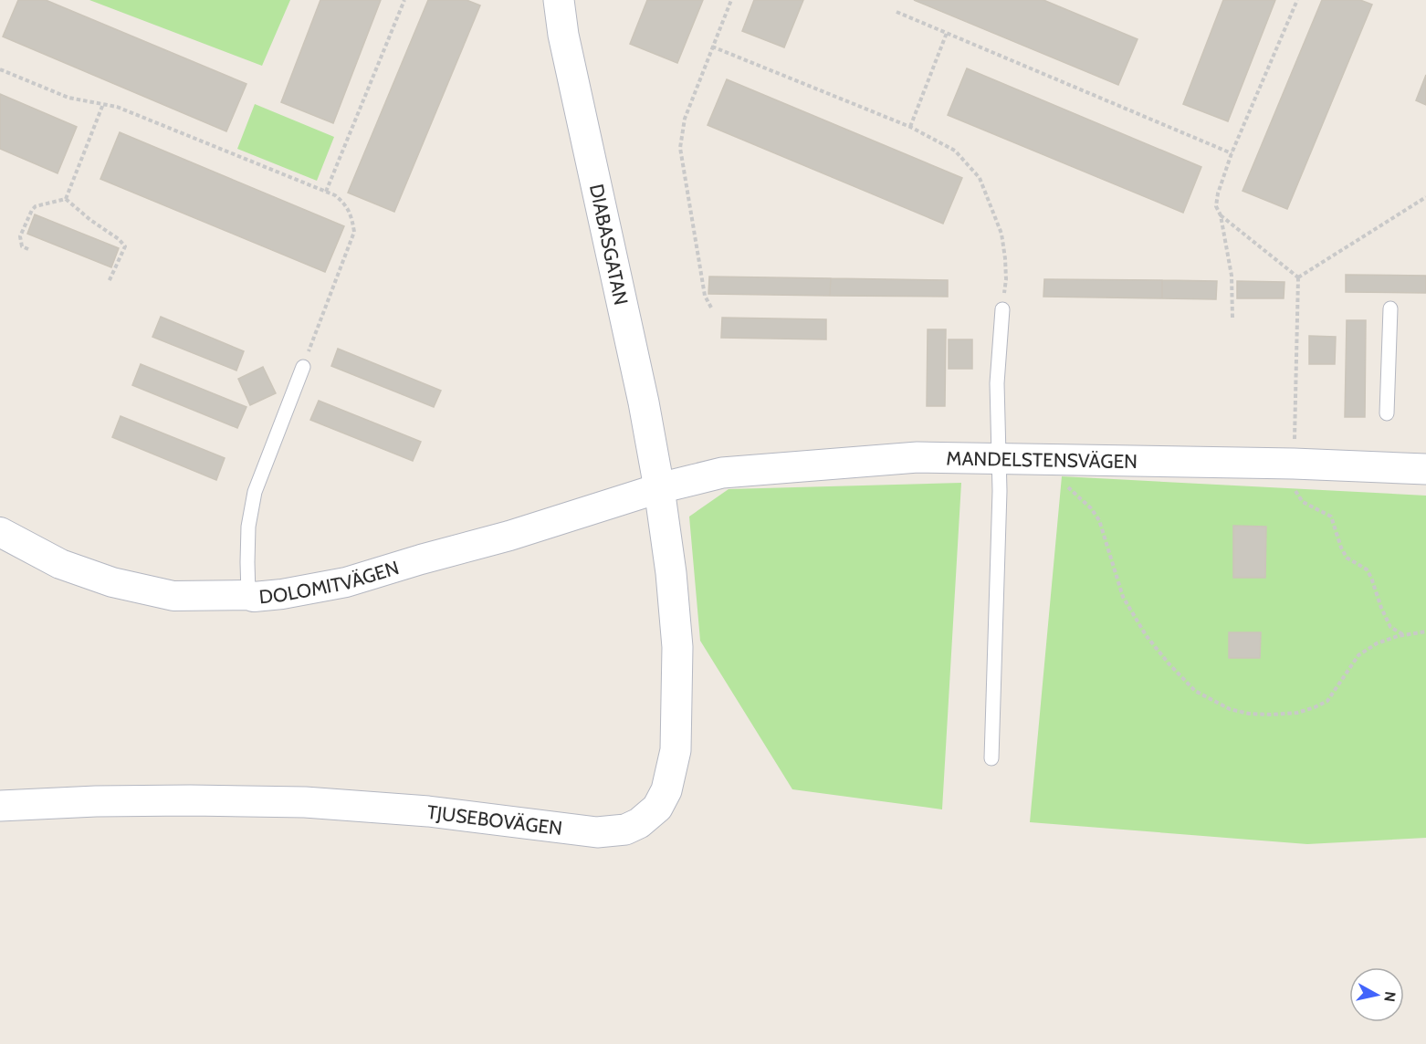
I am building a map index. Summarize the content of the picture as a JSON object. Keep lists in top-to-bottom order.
{
  "streets": {
    "street": [
      "DIABASGATAN",
      "MANDELSTENSVÄGEN",
      "DOLOMITVÄGEN",
      "TJUSEBOVÄGEN"
    ]
  },
  "crossings": [
    ["DIABASGATAN", "MANDELSTENSVÄGEN"],
    ["DIABASGATAN", "DOLOMITVÄGEN"],
    ["DIABASGATAN", "TJUSEBOVÄGEN"],
    ["MANDELSTENSVÄGEN", "DOLOMITVÄGEN"],
    ["MANDELSTENSVÄGEN", "TJUSEBOVÄGEN"],
    ["DOLOMITVÄGEN", "TJUSEBOVÄGEN"]
  ],
  "north": "right"
}
